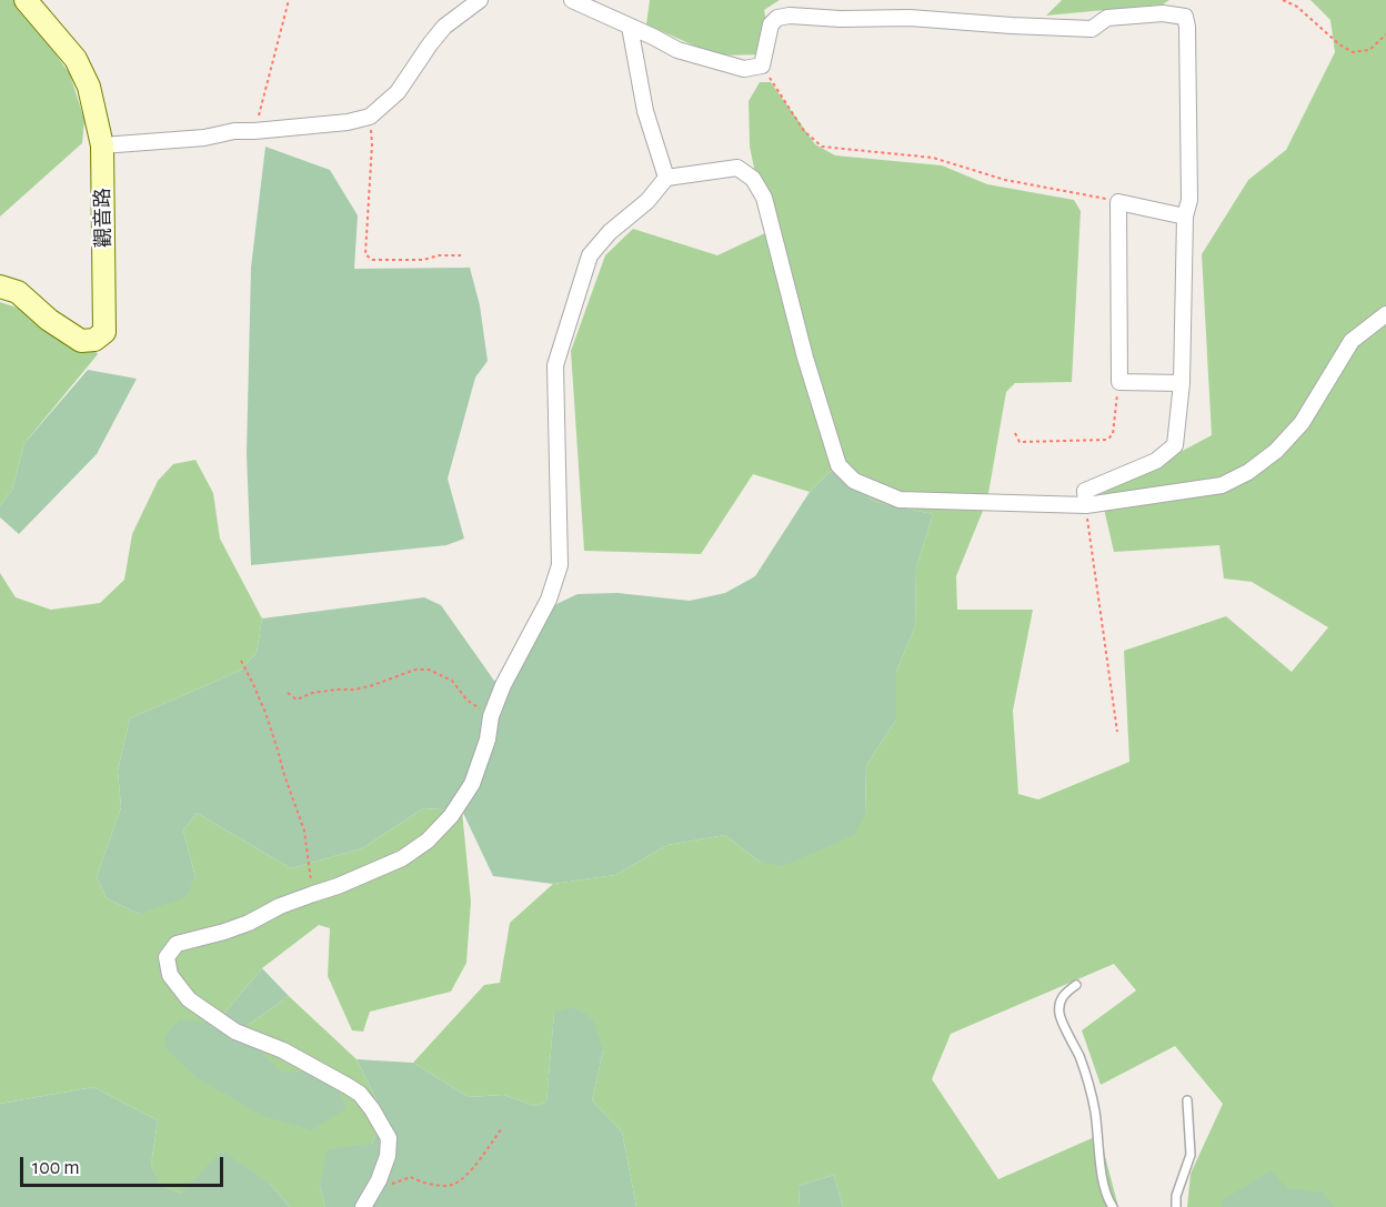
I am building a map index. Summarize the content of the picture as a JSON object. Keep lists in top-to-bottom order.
{
  "streets": {
    "street": ["觀音路"]
  },
  "scale_bar": "100 m"
}
